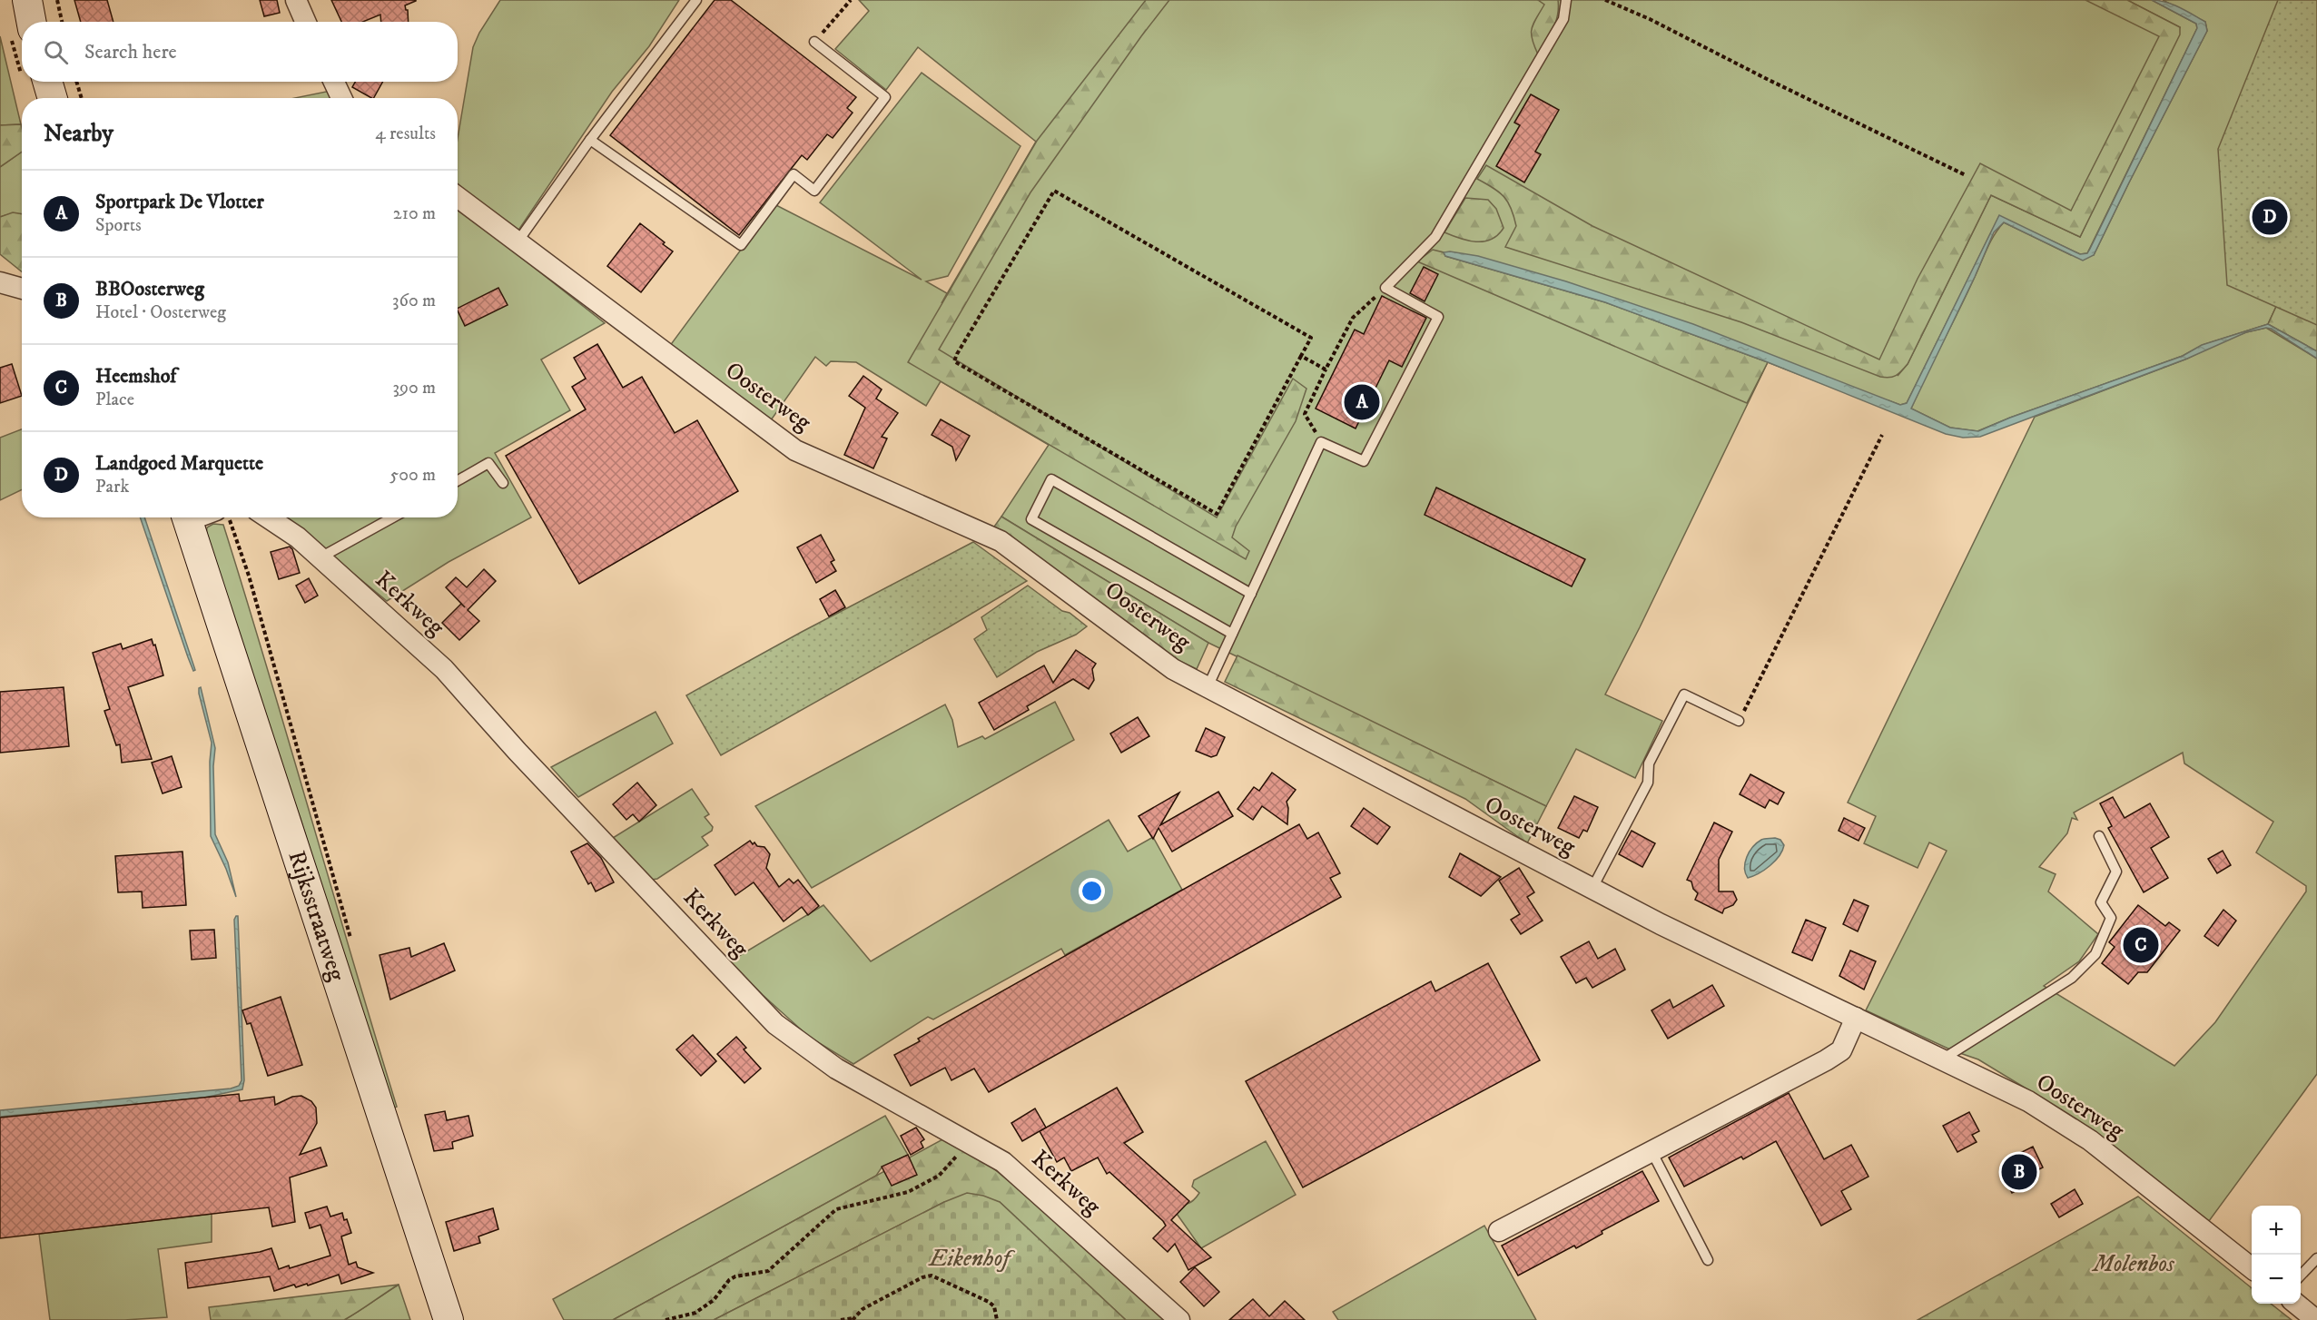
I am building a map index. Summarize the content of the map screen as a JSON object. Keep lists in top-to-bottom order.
{
  "streets": {
    "main road": ["Rijksstraatweg"],
    "street": ["Oosterweg", "Kerkweg"]
  },
  "parks": ["Eikenhof", "Molenbos"],
  "page": {
    "search": "Search here",
    "heading": ["Nearby", "4 results"],
    "list": [
      {
        "mark": "A",
        "name": "Sportpark De Vlotter",
        "note": "Sports",
        "value": "210 m"
      },
      {
        "mark": "B",
        "name": "BBOosterweg",
        "note": "Hotel · Oosterweg",
        "value": "360 m"
      },
      {
        "mark": "C",
        "name": "Heemshof",
        "note": "Place",
        "value": "390 m"
      },
      {
        "mark": "D",
        "name": "Landgoed Marquette",
        "note": "Park",
        "value": "500 m"
      }
    ],
    "pins": [
      "D",
      "A",
      "C",
      "B"
    ],
    "map_buttons": ["+", "−"]
  }
}
